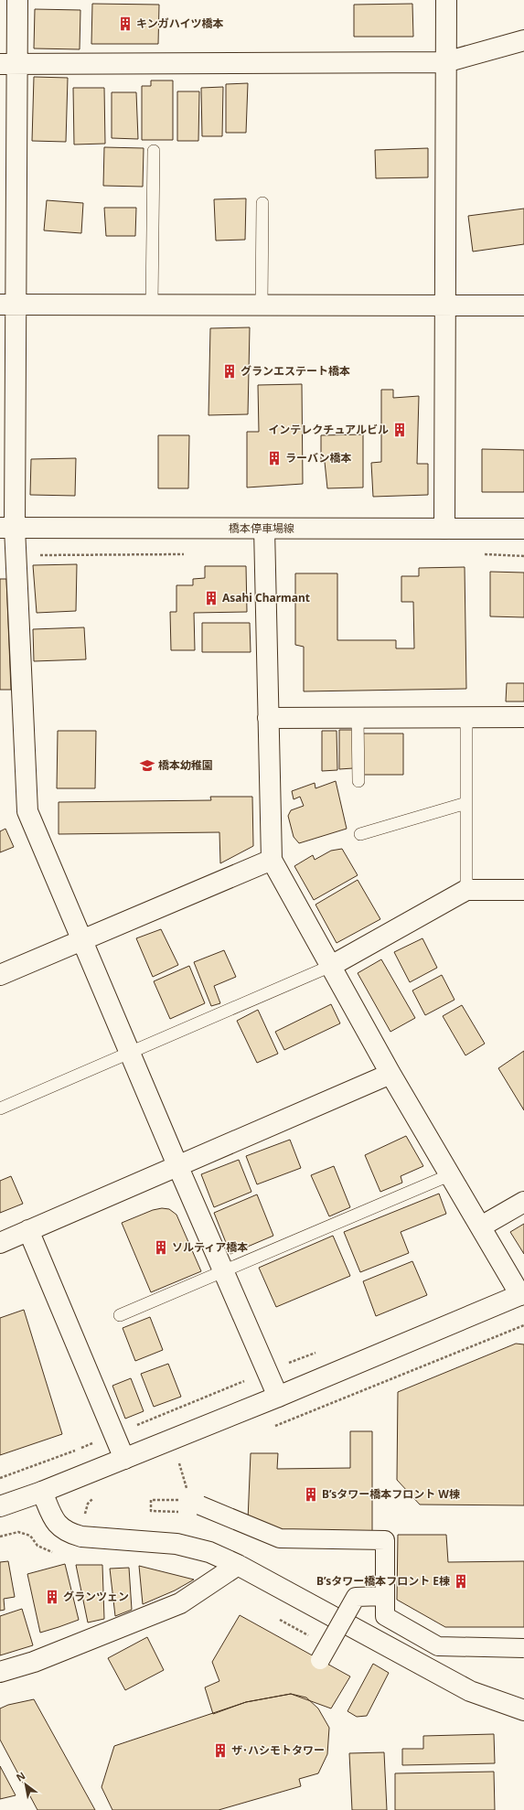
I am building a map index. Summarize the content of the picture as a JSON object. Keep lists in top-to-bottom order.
{
  "streets": {
    "street": ["橋本停車場線"]
  },
  "places": {
    "building": [
      "キンガハイツ橋本",
      "グランエステート橋本",
      "インテレクチュアルビル",
      "ラーバン橋本",
      "Asahi Charmant",
      "ソルティア橋本",
      "B’sタワー橋本フロント W棟",
      "B’sタワー橋本フロント E棟",
      "グランツェン",
      "ザ･ハシモトタワー"
    ],
    "school or university": ["橋本幼稚園"]
  },
  "north": "top left"
}
